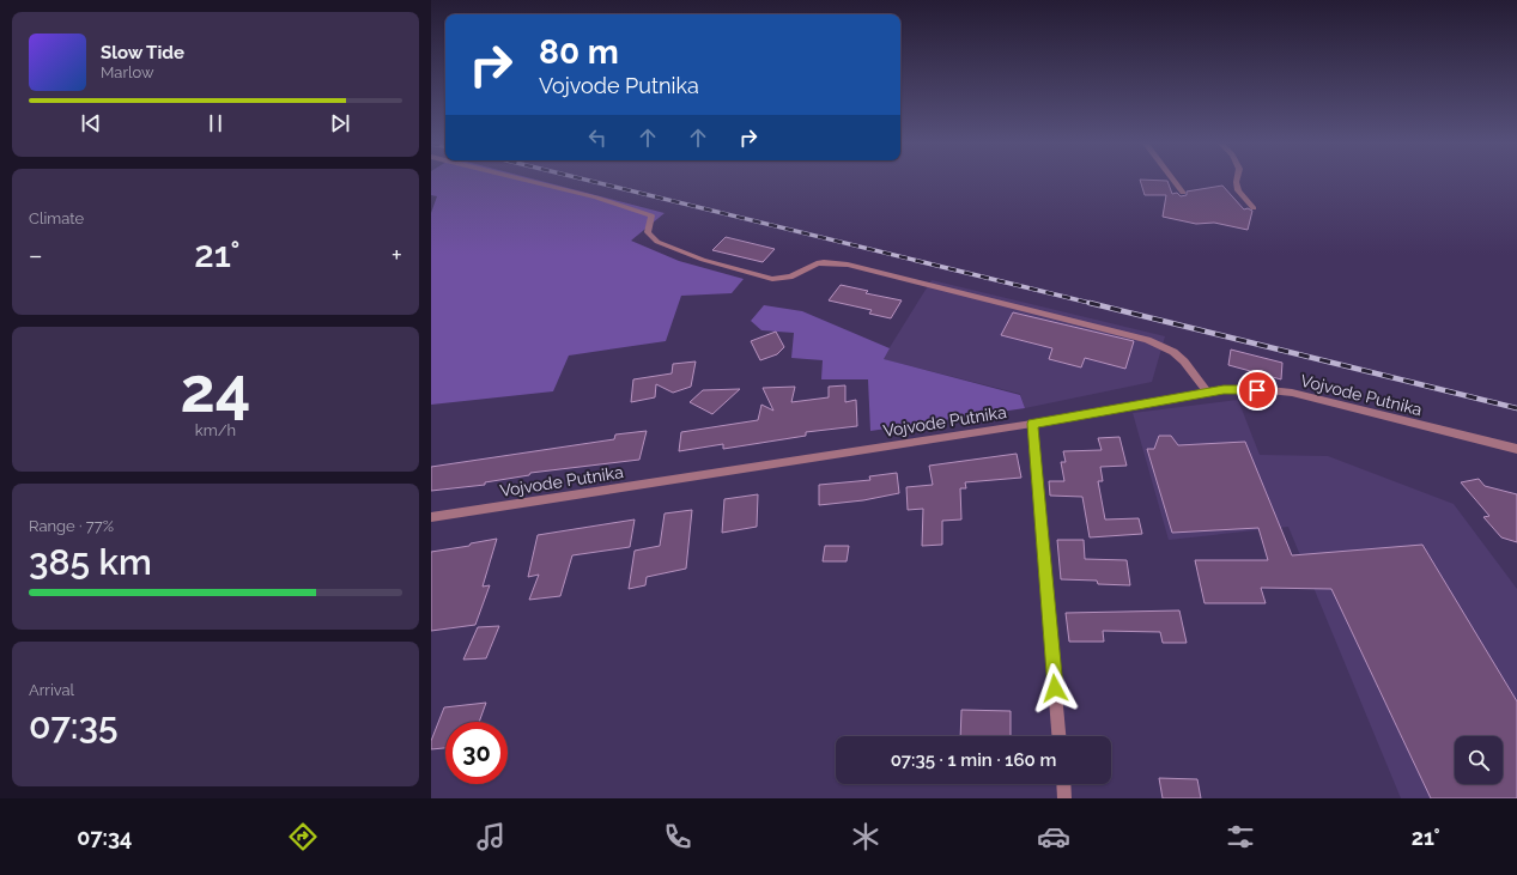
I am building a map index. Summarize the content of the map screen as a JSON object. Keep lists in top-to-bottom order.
{
  "streets": {
    "street": ["Vojvode Putnika"]
  },
  "page": {
    "turn": ["80 m", "Vojvode Putnika"],
    "song": ["Slow Tide", "Marlow"],
    "tile": [
      "Climate",
      ["24", "km/h"],
      ["Range · 77%", "385 km"],
      ["Arrival", "07:35"]
    ],
    "heat": ["−", "21°", "+"],
    "limit": "30",
    "trip": "07:35 · 1 min · 160 m",
    "tabs": ["07:34", "21°"]
  }
}
